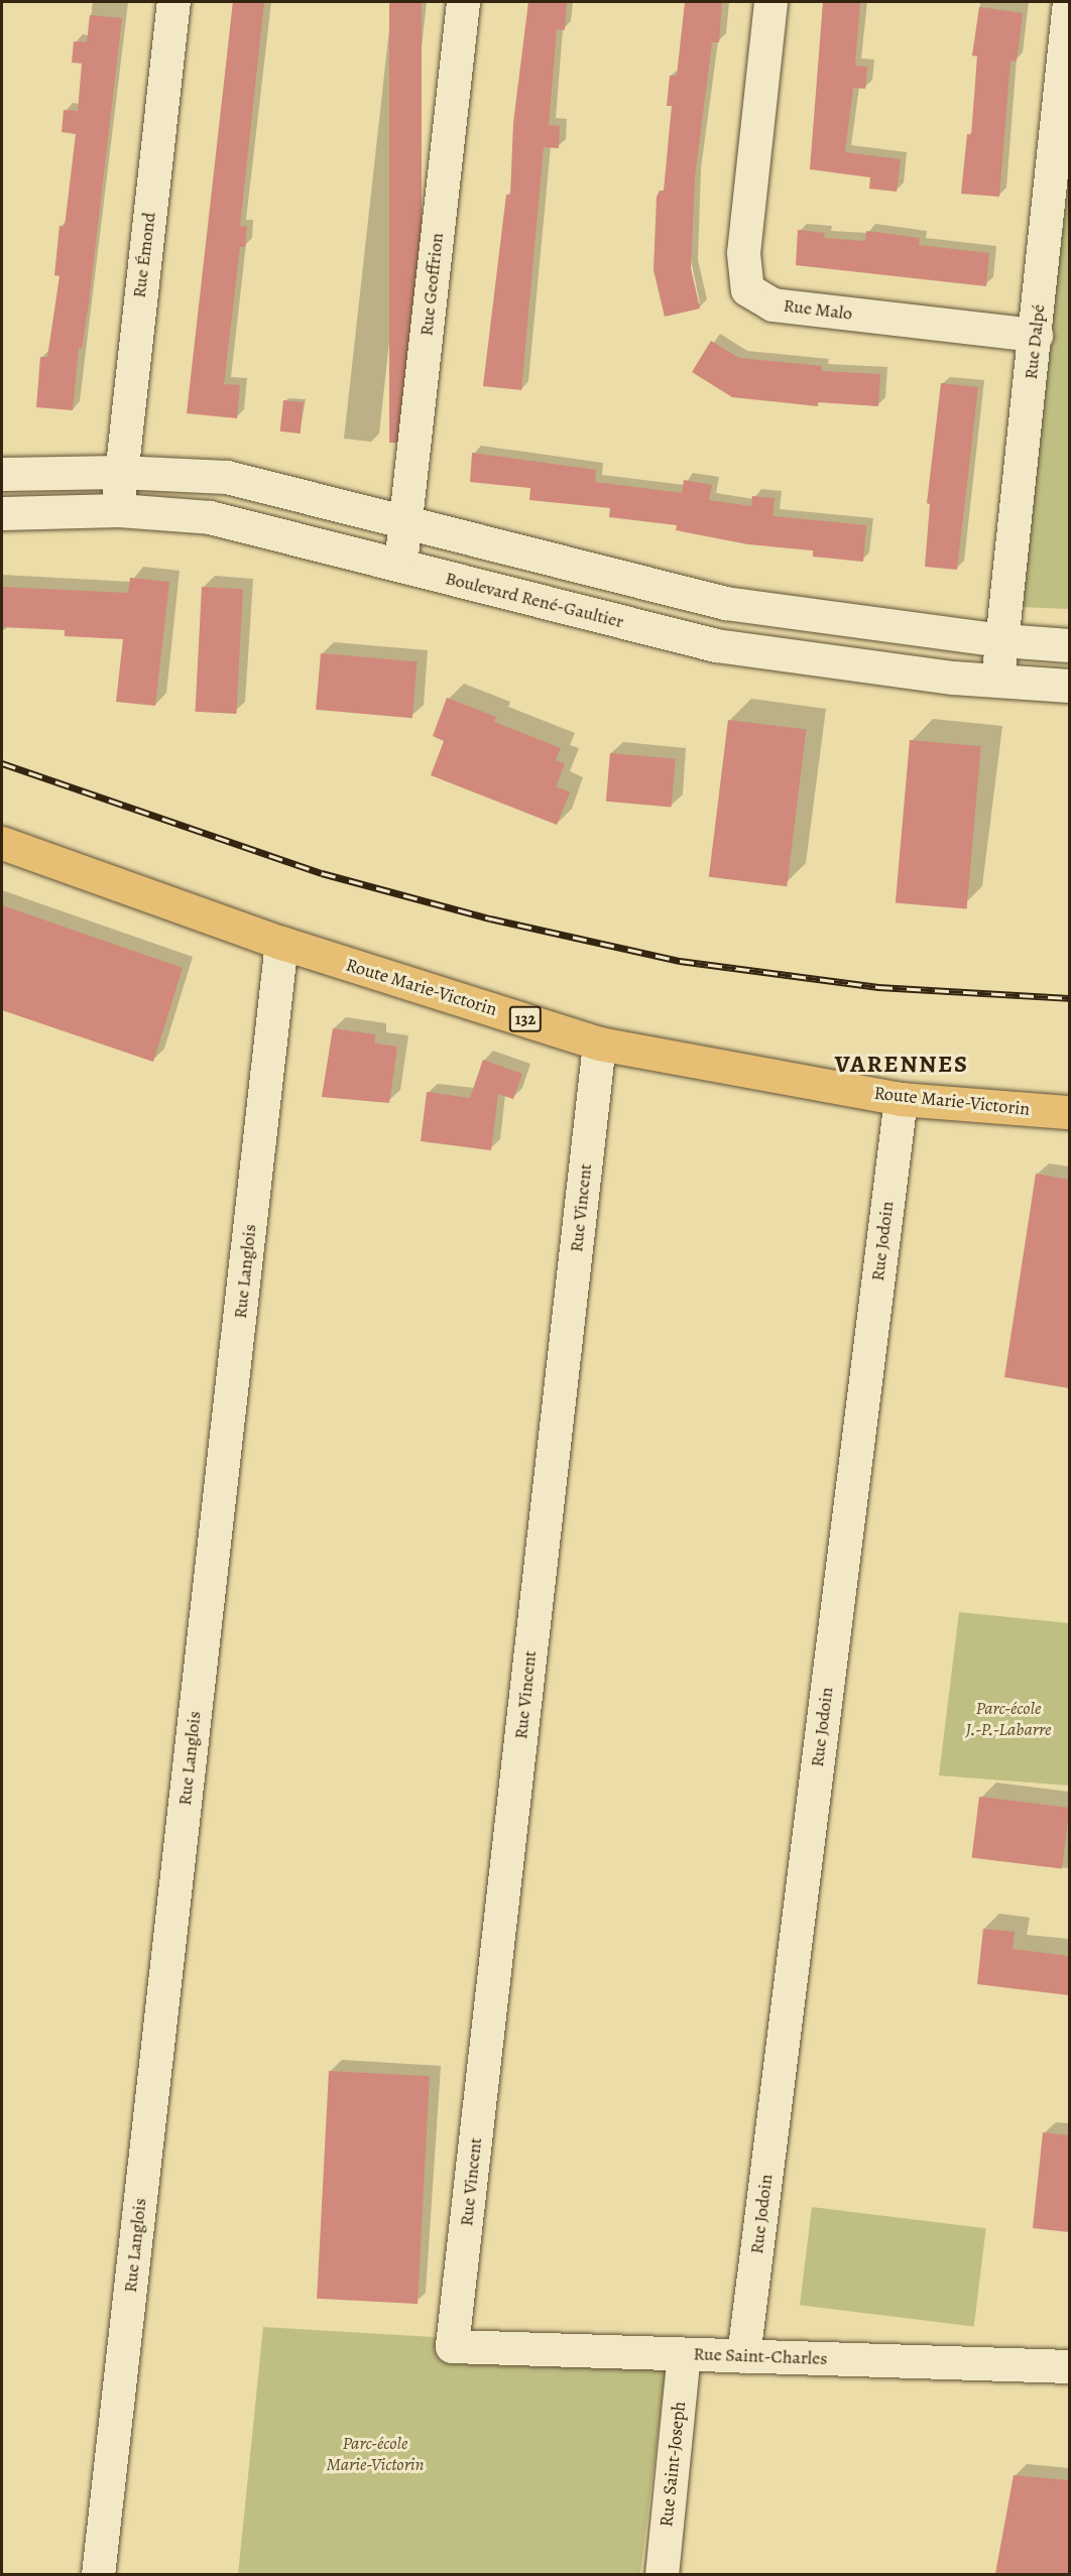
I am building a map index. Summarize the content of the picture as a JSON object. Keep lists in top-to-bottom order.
{
  "streets": {
    "main road": ["Route Marie-Victorin", "132"],
    "street": [
      "Rue Émond",
      "Rue Geoffrion",
      "Rue Malo",
      "Rue Dalpé",
      "Boulevard René-Gaultier",
      "Rue Vincent",
      "Rue Jodoin",
      "Rue Langlois",
      "Rue Saint-Charles",
      "Rue Saint-Joseph"
    ]
  },
  "crossings": [
    ["Rue Émond", "Boulevard René-Gaultier"],
    ["Rue Geoffrion", "Boulevard René-Gaultier"],
    ["Rue Malo", "Rue Dalpé"],
    ["Rue Dalpé", "Boulevard René-Gaultier"],
    ["Route Marie-Victorin", "Rue Vincent"],
    ["Route Marie-Victorin", "Rue Jodoin"],
    ["Route Marie-Victorin", "Rue Langlois"],
    ["Rue Vincent", "Rue Saint-Charles"],
    ["Rue Jodoin", "Rue Saint-Charles"],
    ["Rue Saint-Charles", "Rue Saint-Joseph"]
  ],
  "districts": ["VARENNES"],
  "parks": ["Parc-école J.-P.-Labarre", "Parc-école Marie-Victorin"]
}
